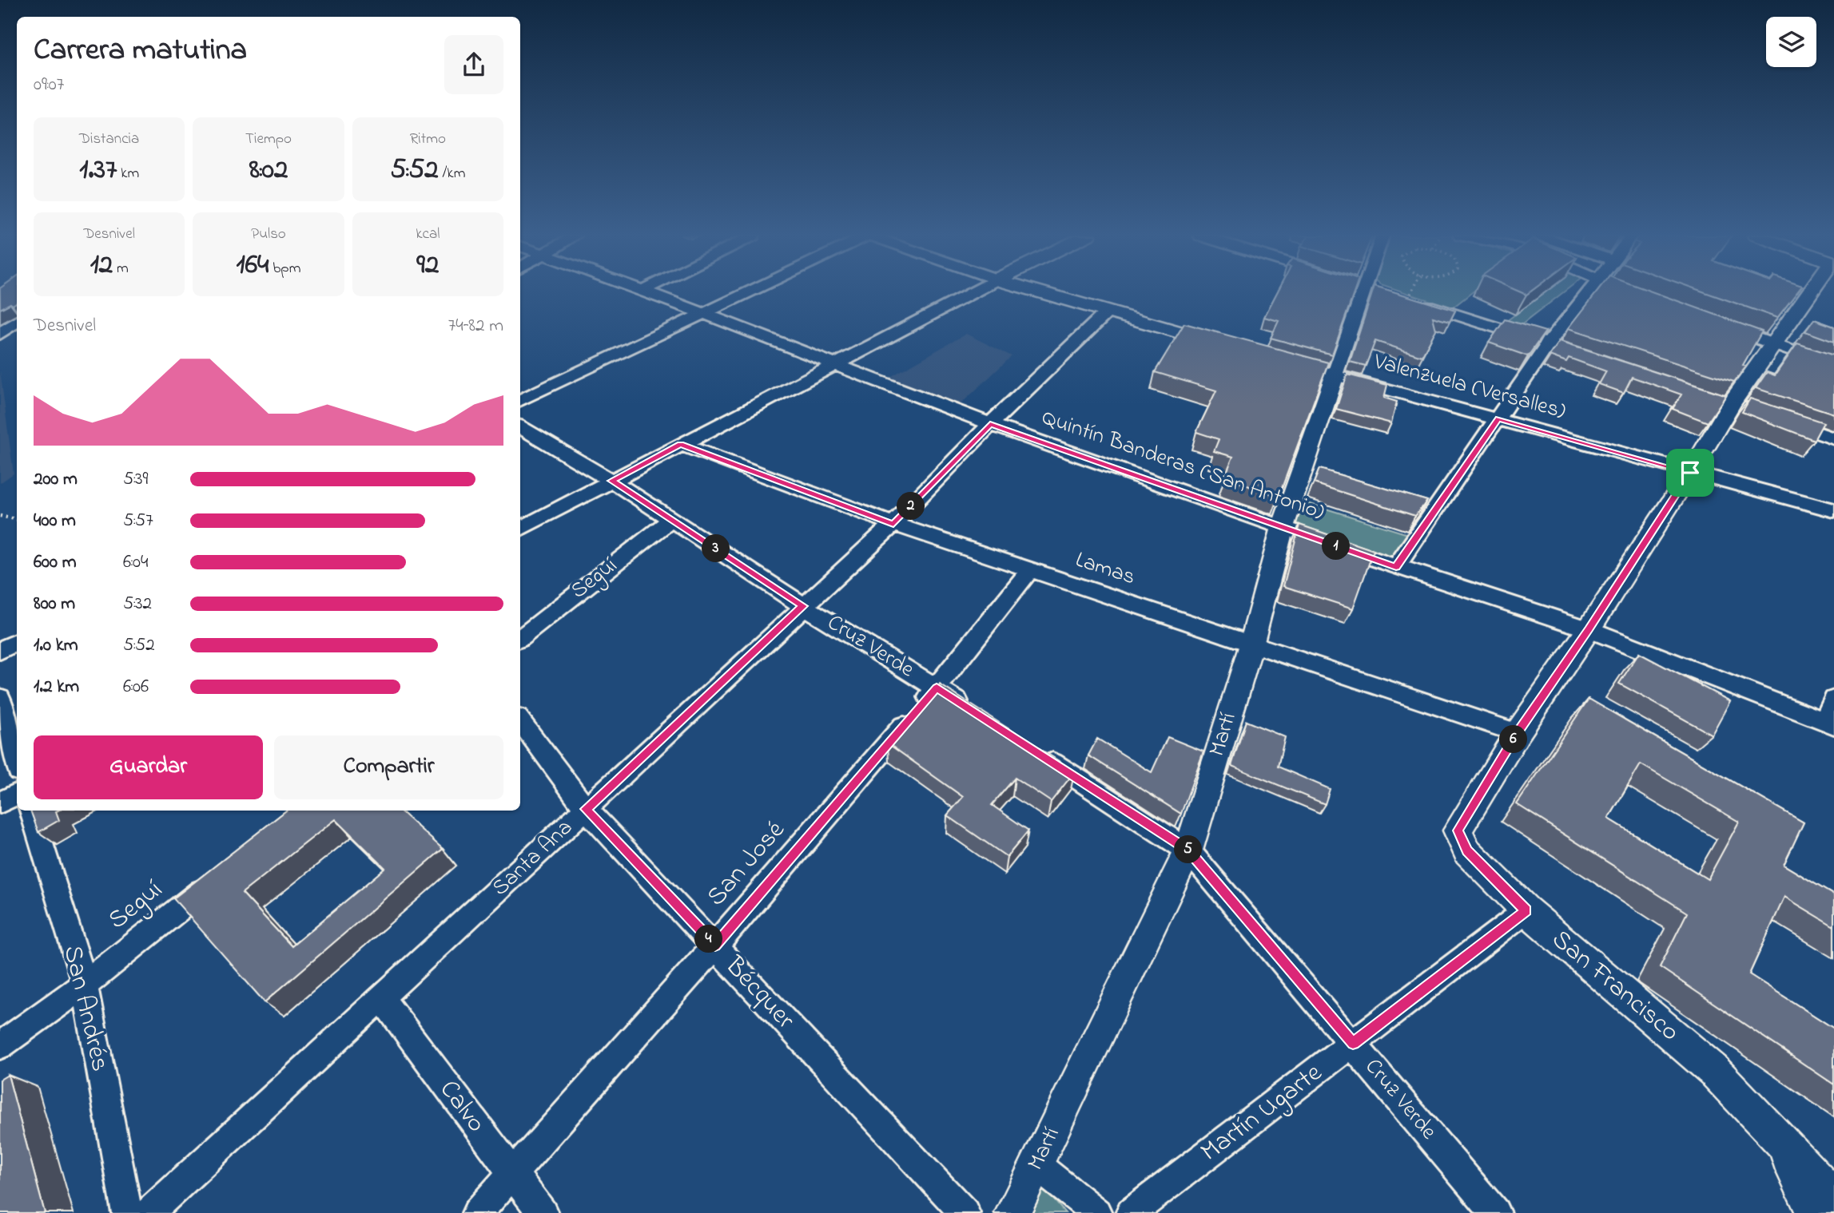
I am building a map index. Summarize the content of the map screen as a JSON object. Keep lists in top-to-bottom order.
{
  "streets": {
    "main road": ["Valenzuela (Versalles)", "Martí", "San Francisco"],
    "street": [
      "Quintín Banderas (San Antonio)",
      "Lamas",
      "Seguí",
      "Cruz Verde",
      "Santa Ana",
      "San José",
      "Bécquer",
      "San Andrés",
      "Calvo",
      "Martín Ugarte"
    ]
  },
  "crossings": [
    ["Valenzuela (Versalles)", "Martí"],
    ["Quintín Banderas (San Antonio)", "Martí"],
    ["Quintín Banderas (San Antonio)", "Santa Ana"],
    ["Lamas", "Martí"],
    ["Lamas", "Santa Ana"],
    ["Lamas", "San José"],
    ["Lamas", "San Francisco"],
    ["Seguí", "Cruz Verde"],
    ["Seguí", "San Andrés"],
    ["Cruz Verde", "Martí"],
    ["Cruz Verde", "Santa Ana"],
    ["Cruz Verde", "San José"],
    ["Cruz Verde", "Martín Ugarte"],
    ["Santa Ana", "Bécquer"],
    ["Santa Ana", "Calvo"],
    ["San José", "Bécquer"],
    ["San José", "Calvo"],
    ["San Francisco", "Martín Ugarte"]
  ],
  "page": {
    "heading": ["Carrera matutina", "09:07"],
    "stats": [
      ["Distancia", "1.37 km"],
      ["Tiempo", "8:02"],
      ["Ritmo", "5:52 /km"],
      ["Desnivel", "12 m"],
      ["Pulso", "164 bpm"],
      ["kcal", "92"]
    ],
    "chart": ["Desnivel", "74–82 m"],
    "list": [
      {
        "name": "200 m",
        "note": "5:39"
      },
      {
        "name": "400 m",
        "note": "5:57"
      },
      {
        "name": "600 m",
        "note": "6:04"
      },
      {
        "name": "800 m",
        "note": "5:32"
      },
      {
        "name": "1.0 km",
        "note": "5:52"
      },
      {
        "name": "1.2 km",
        "note": "6:06"
      }
    ],
    "pins": [
      "2",
      "1",
      "3",
      "6",
      "5",
      "4"
    ],
    "buttons": ["Guardar", "Compartir"]
  }
}
